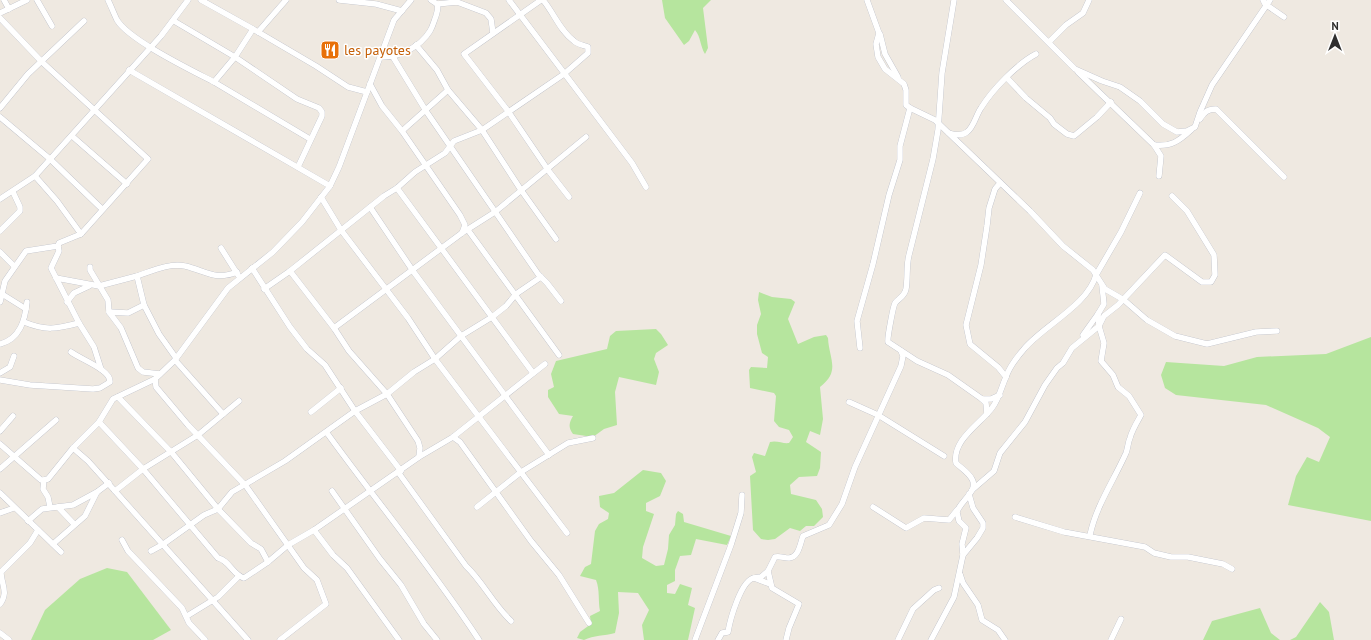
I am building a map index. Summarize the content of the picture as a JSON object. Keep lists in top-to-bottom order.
{
  "places": {
    "restaurant": ["les payotes"]
  },
  "north": "top"
}
